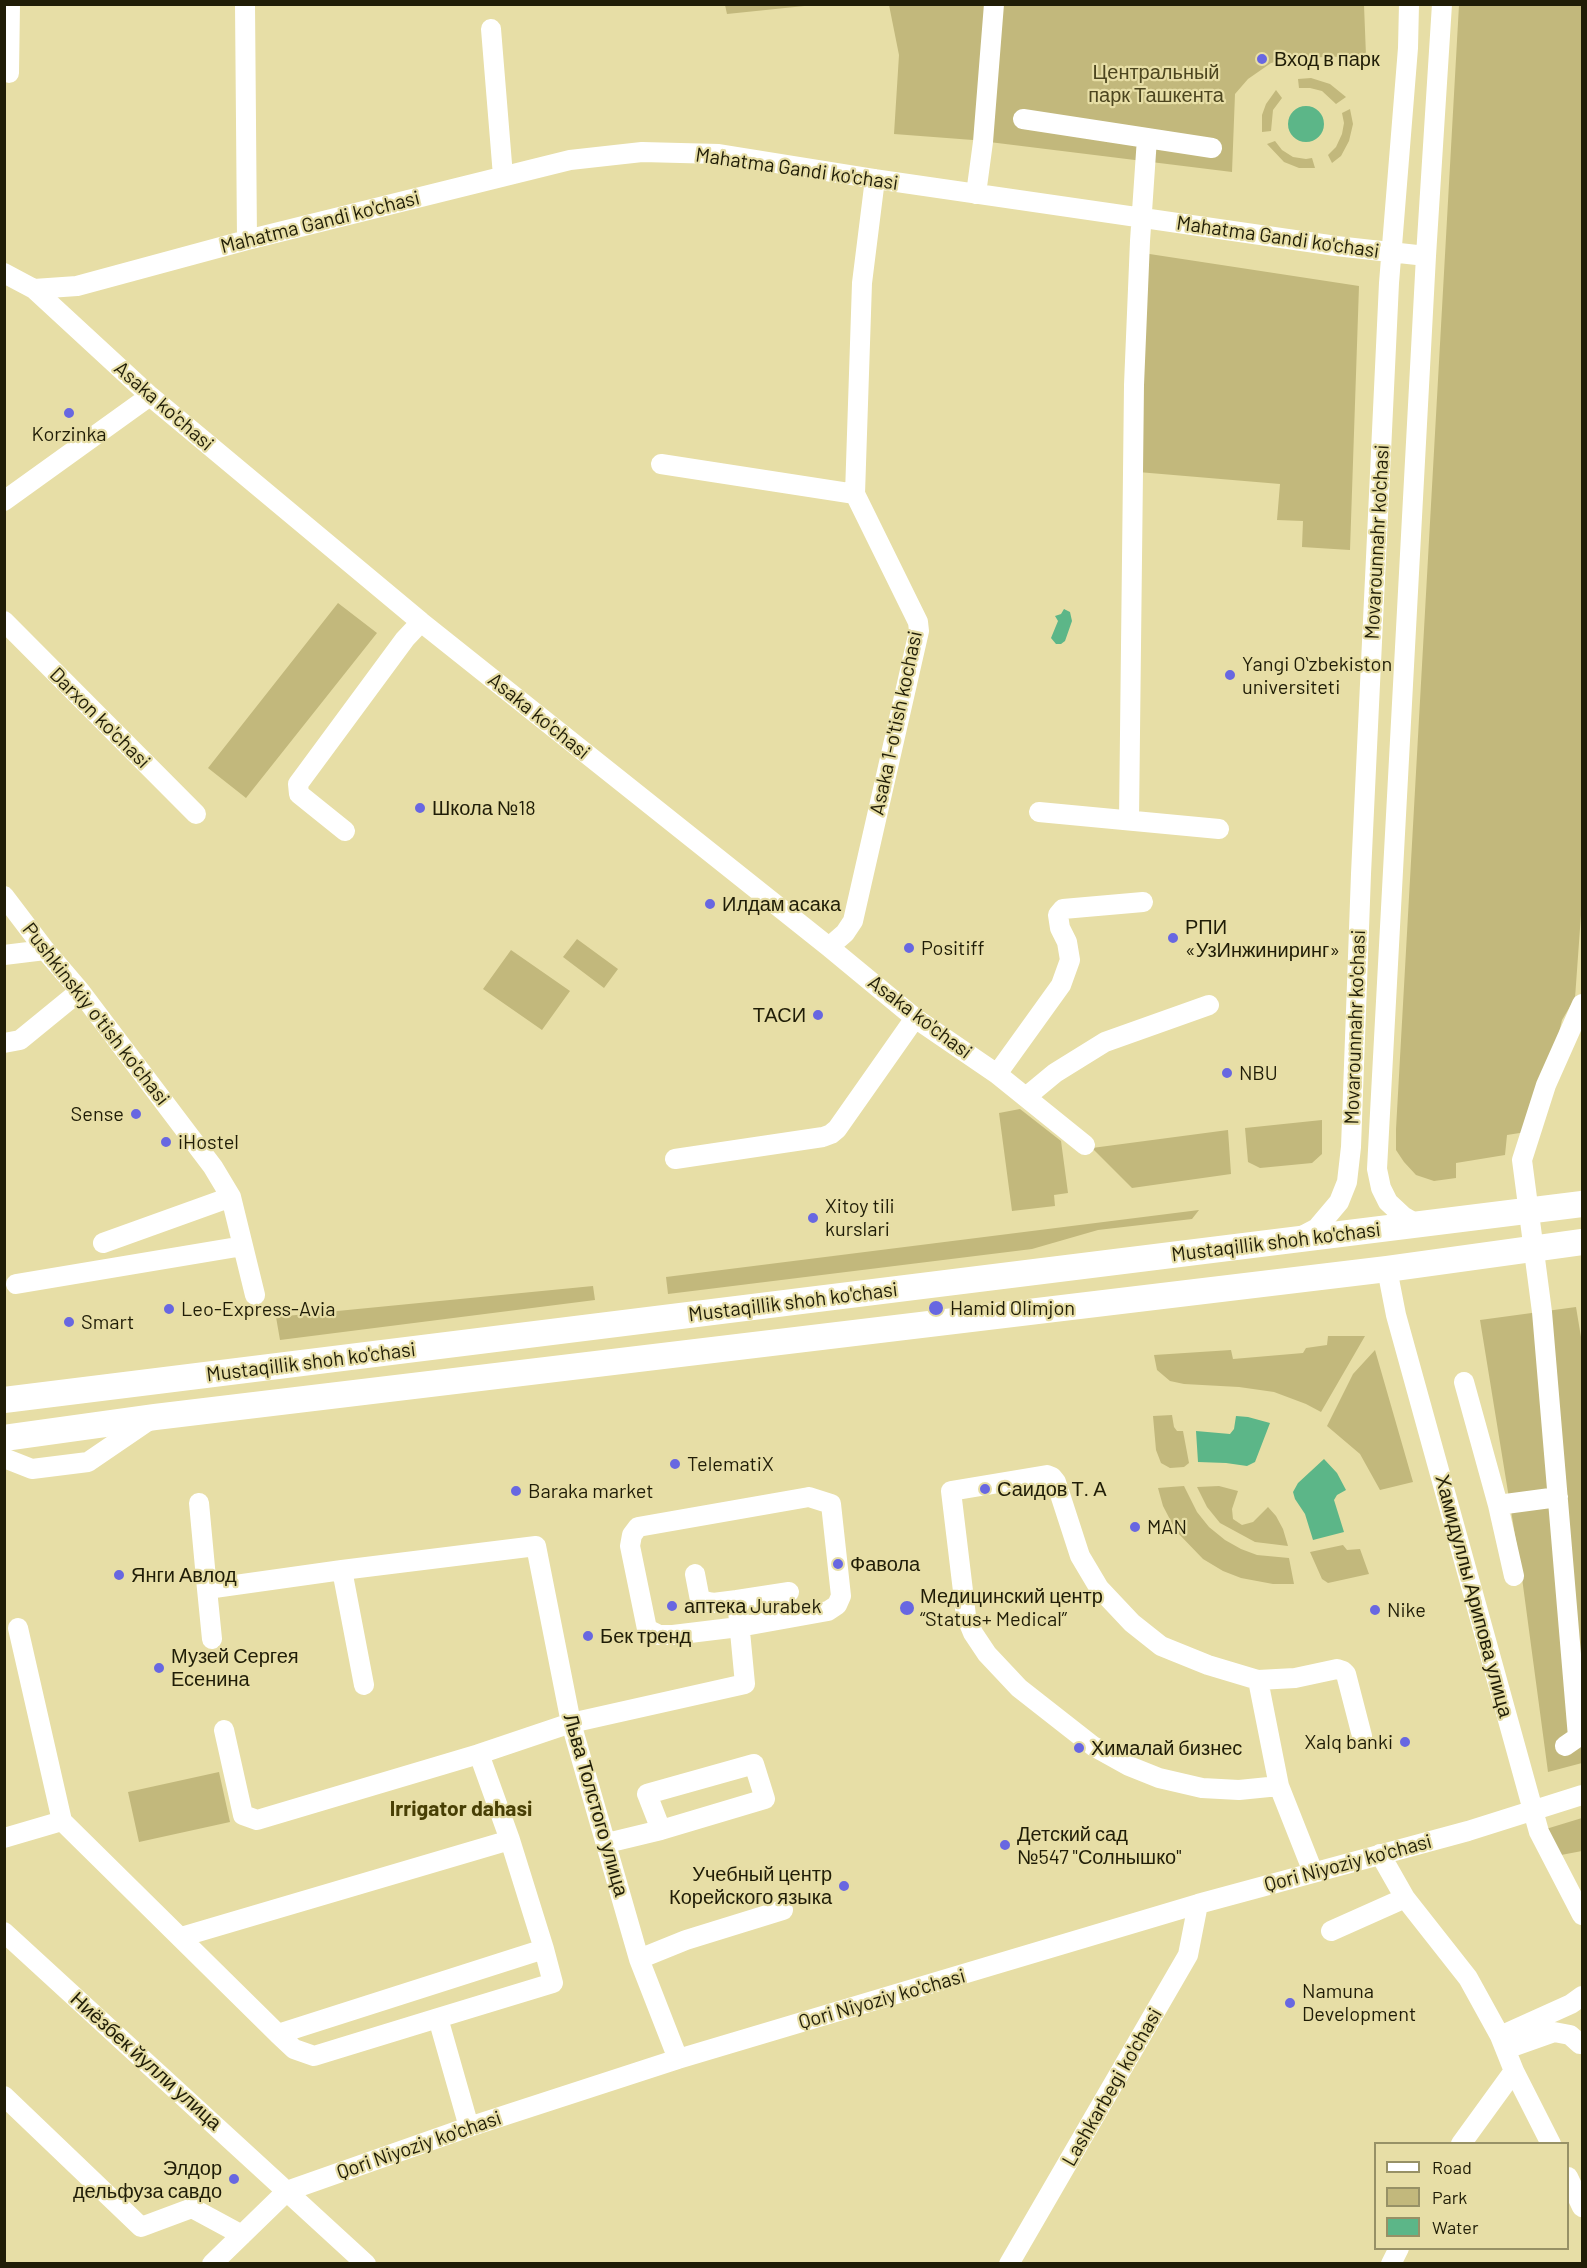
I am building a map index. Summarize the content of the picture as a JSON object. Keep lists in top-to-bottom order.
{
  "streets": {
    "main road": ["Mustaqillik shoh ko'chasi"],
    "street": [
      "Mahatma Gandi ko'chasi",
      "Asaka ko'chasi",
      "Movarounnahr ko'chasi",
      "Darxon ko'chasi",
      "Asaka 1-o'tish kochasi",
      "Pushkinskiy o'tish ko'chasi",
      "Хамидуллы Арипова улица",
      "Льва Толстого улица",
      "Qori Niyoziy ko'chasi",
      "Ниёзбек йулли улица",
      "Lashkarbegi ko'chasi"
    ]
  },
  "crossings": [
    ["Mahatma Gandi ko'chasi", "Asaka ko'chasi"],
    ["Mahatma Gandi ko'chasi", "Movarounnahr ko'chasi"],
    ["Mahatma Gandi ko'chasi", "Asaka 1-o'tish kochasi"],
    ["Asaka ko'chasi", "Asaka 1-o'tish kochasi"],
    ["Movarounnahr ko'chasi", "Mustaqillik shoh ko'chasi"],
    ["Mustaqillik shoh ko'chasi", "Хамидуллы Арипова улица"],
    ["Хамидуллы Арипова улица", "Qori Niyoziy ko'chasi"],
    ["Льва Толстого улица", "Qori Niyoziy ko'chasi"],
    ["Qori Niyoziy ko'chasi", "Ниёзбек йулли улица"],
    ["Qori Niyoziy ko'chasi", "Lashkarbegi ko'chasi"]
  ],
  "districts": ["Irrigator dahasi"],
  "parks": ["Центральный парк Ташкента"],
  "places": [
    "Вход в парк",
    "Korzinka",
    "Yangi Oʻzbekiston universiteti",
    "Школа №18",
    "Илдам асака",
    "РПИ «УзИнжиниринг»",
    "Positiff",
    "ТАСИ",
    "NBU",
    "Sense",
    "iHostel",
    "Xitoy tili kurslari",
    "Hamid Olimjon",
    "Leo-Express-Avia",
    "Smart",
    "TelematiX",
    "Саидов Т. А",
    "Baraka market",
    "MAN",
    "Фавола",
    "Янги Авлод",
    "аптека Jurabek",
    "Медицинский центр “Status+ Medical”",
    "Nike",
    "Бек тренд",
    "Музей Сергея Есенина",
    "Xalq banki",
    "Хималай бизнес",
    "Детский сад №547 \"Солнышко\"",
    "Учебный центр Корейского языка",
    "Namuna Development",
    "Элдор дельфуза савдо"
  ],
  "legend": ["Road", "Park", "Water"]
}
